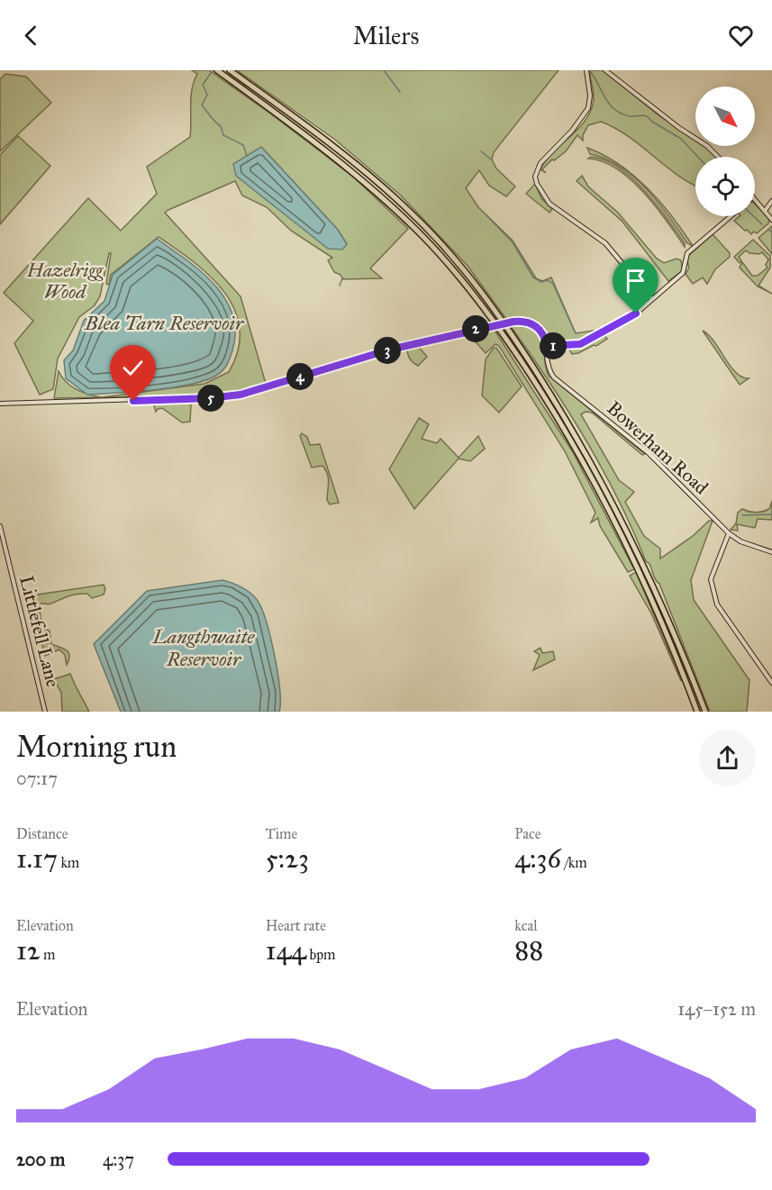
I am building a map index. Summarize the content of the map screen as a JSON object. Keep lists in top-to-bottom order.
{
  "streets": {
    "street": ["Bowerham Road", "Littlefell Lane"]
  },
  "water": ["Blea Tarn Reservoir", "Langthwaite Reservoir"],
  "parks": ["Hazelrigg Wood"],
  "north": "bottom right",
  "page": {
    "header": "Milers",
    "pins": [
      "2",
      "1",
      "3",
      "4",
      "5"
    ],
    "heading": ["Morning run", "07:17"],
    "stats": [
      ["Distance", "1.17 km"],
      ["Time", "5:23"],
      ["Pace", "4:36 /km"],
      ["Elevation", "12 m"],
      ["Heart rate", "144 bpm"],
      ["kcal", "88"]
    ],
    "chart": ["Elevation", "145–152 m"],
    "list": [
      {
        "name": "200 m",
        "note": "4:37"
      }
    ]
  }
}
